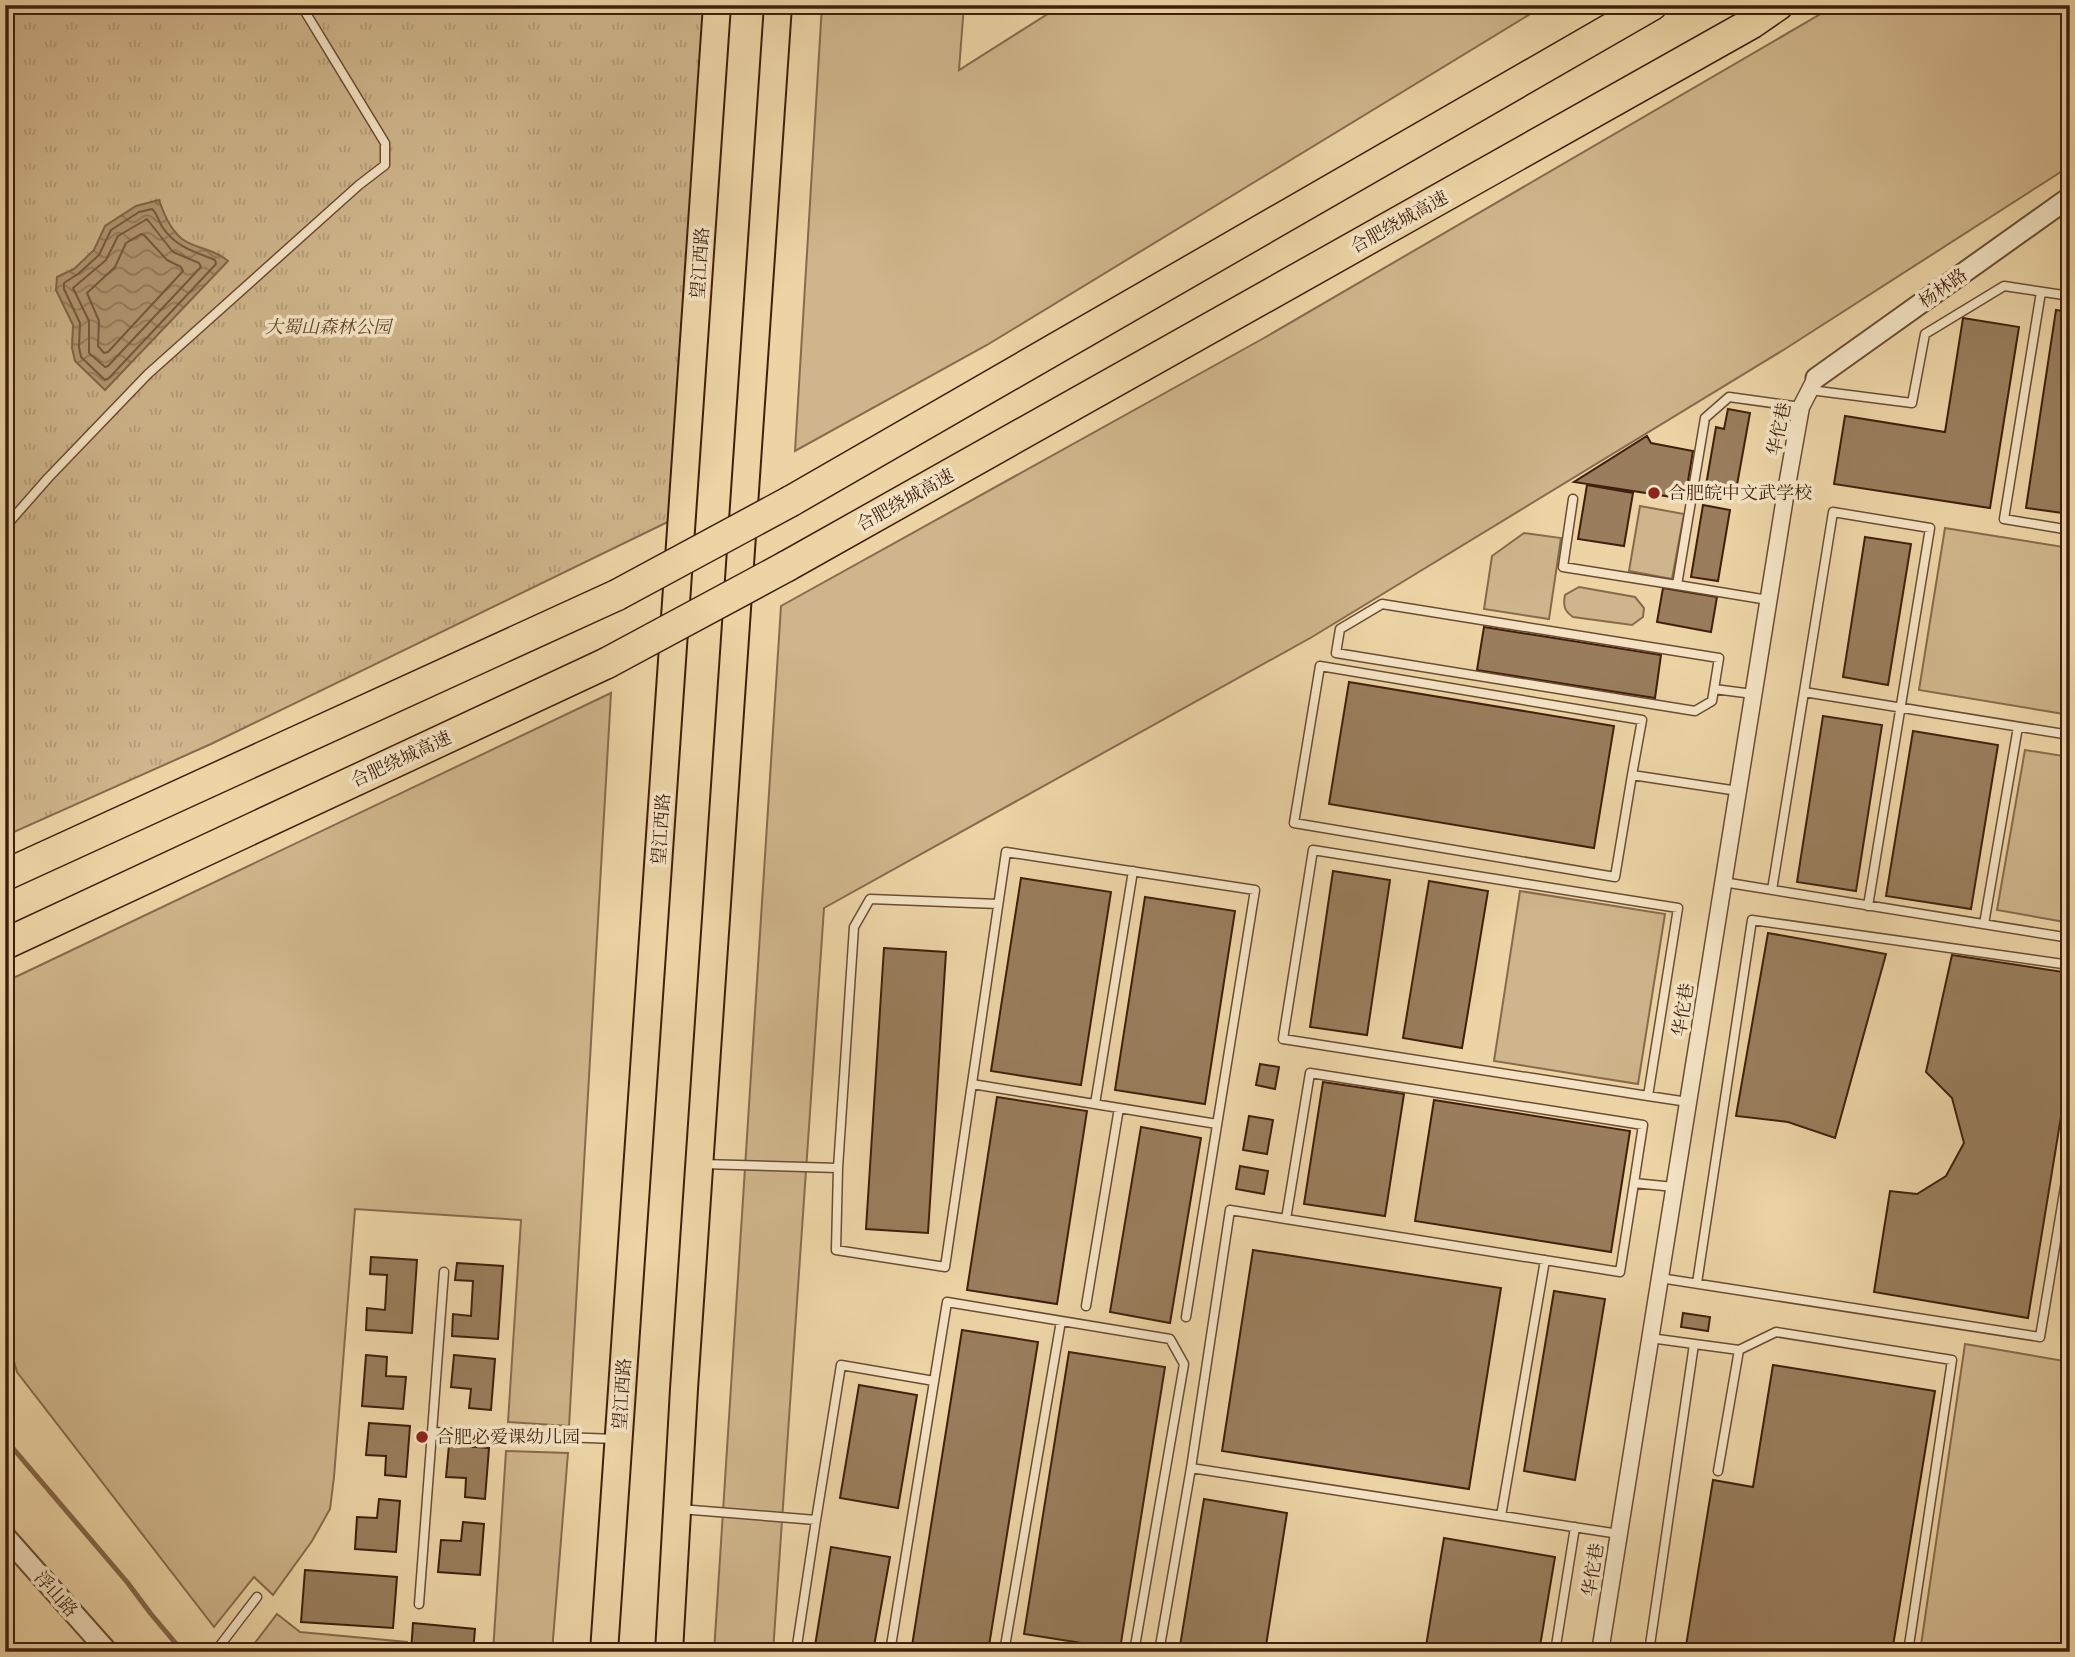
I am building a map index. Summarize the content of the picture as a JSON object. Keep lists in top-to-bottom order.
{
  "streets": {
    "highway": ["合肥绕城高速"],
    "main road": ["望江西路"],
    "street": ["杨林路", "华佗巷", "浮山路"]
  },
  "crossings": [
    ["杨林路", "华佗巷"]
  ],
  "parks": ["大蜀山森林公园"],
  "places": ["合肥皖中文武学校", "合肥必爱课幼儿园"]
}
